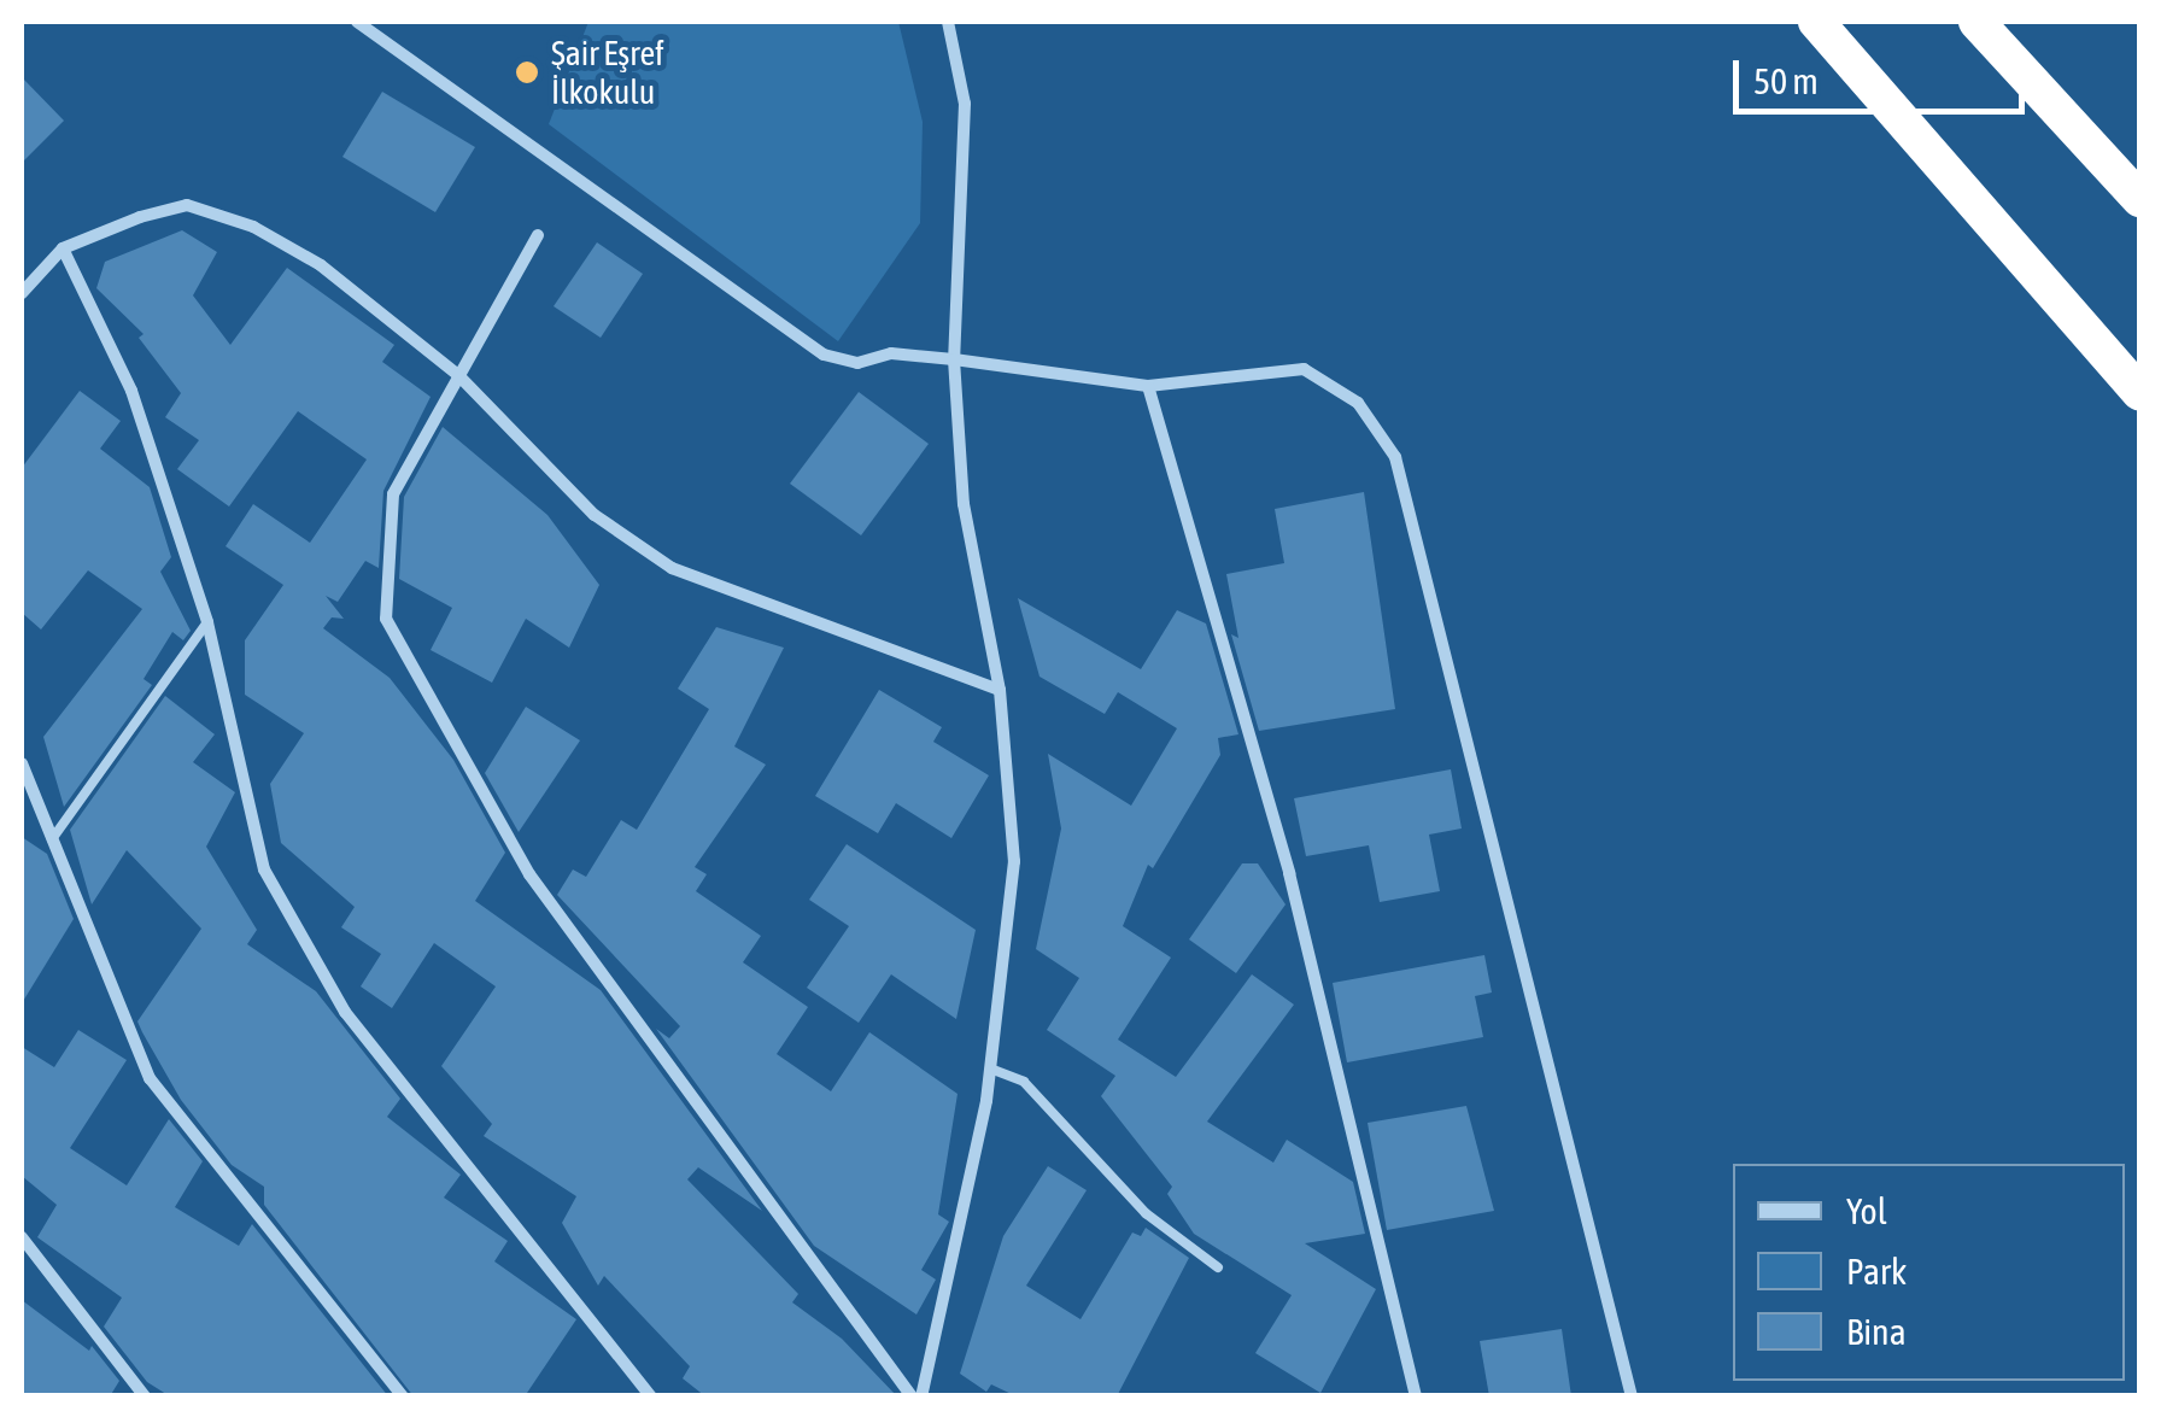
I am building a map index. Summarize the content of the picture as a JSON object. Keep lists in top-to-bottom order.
{
  "places": ["Şair Eşref İlkokulu"],
  "legend": ["Yol", "Park", "Bina"],
  "scale_bar": "50 m"
}
